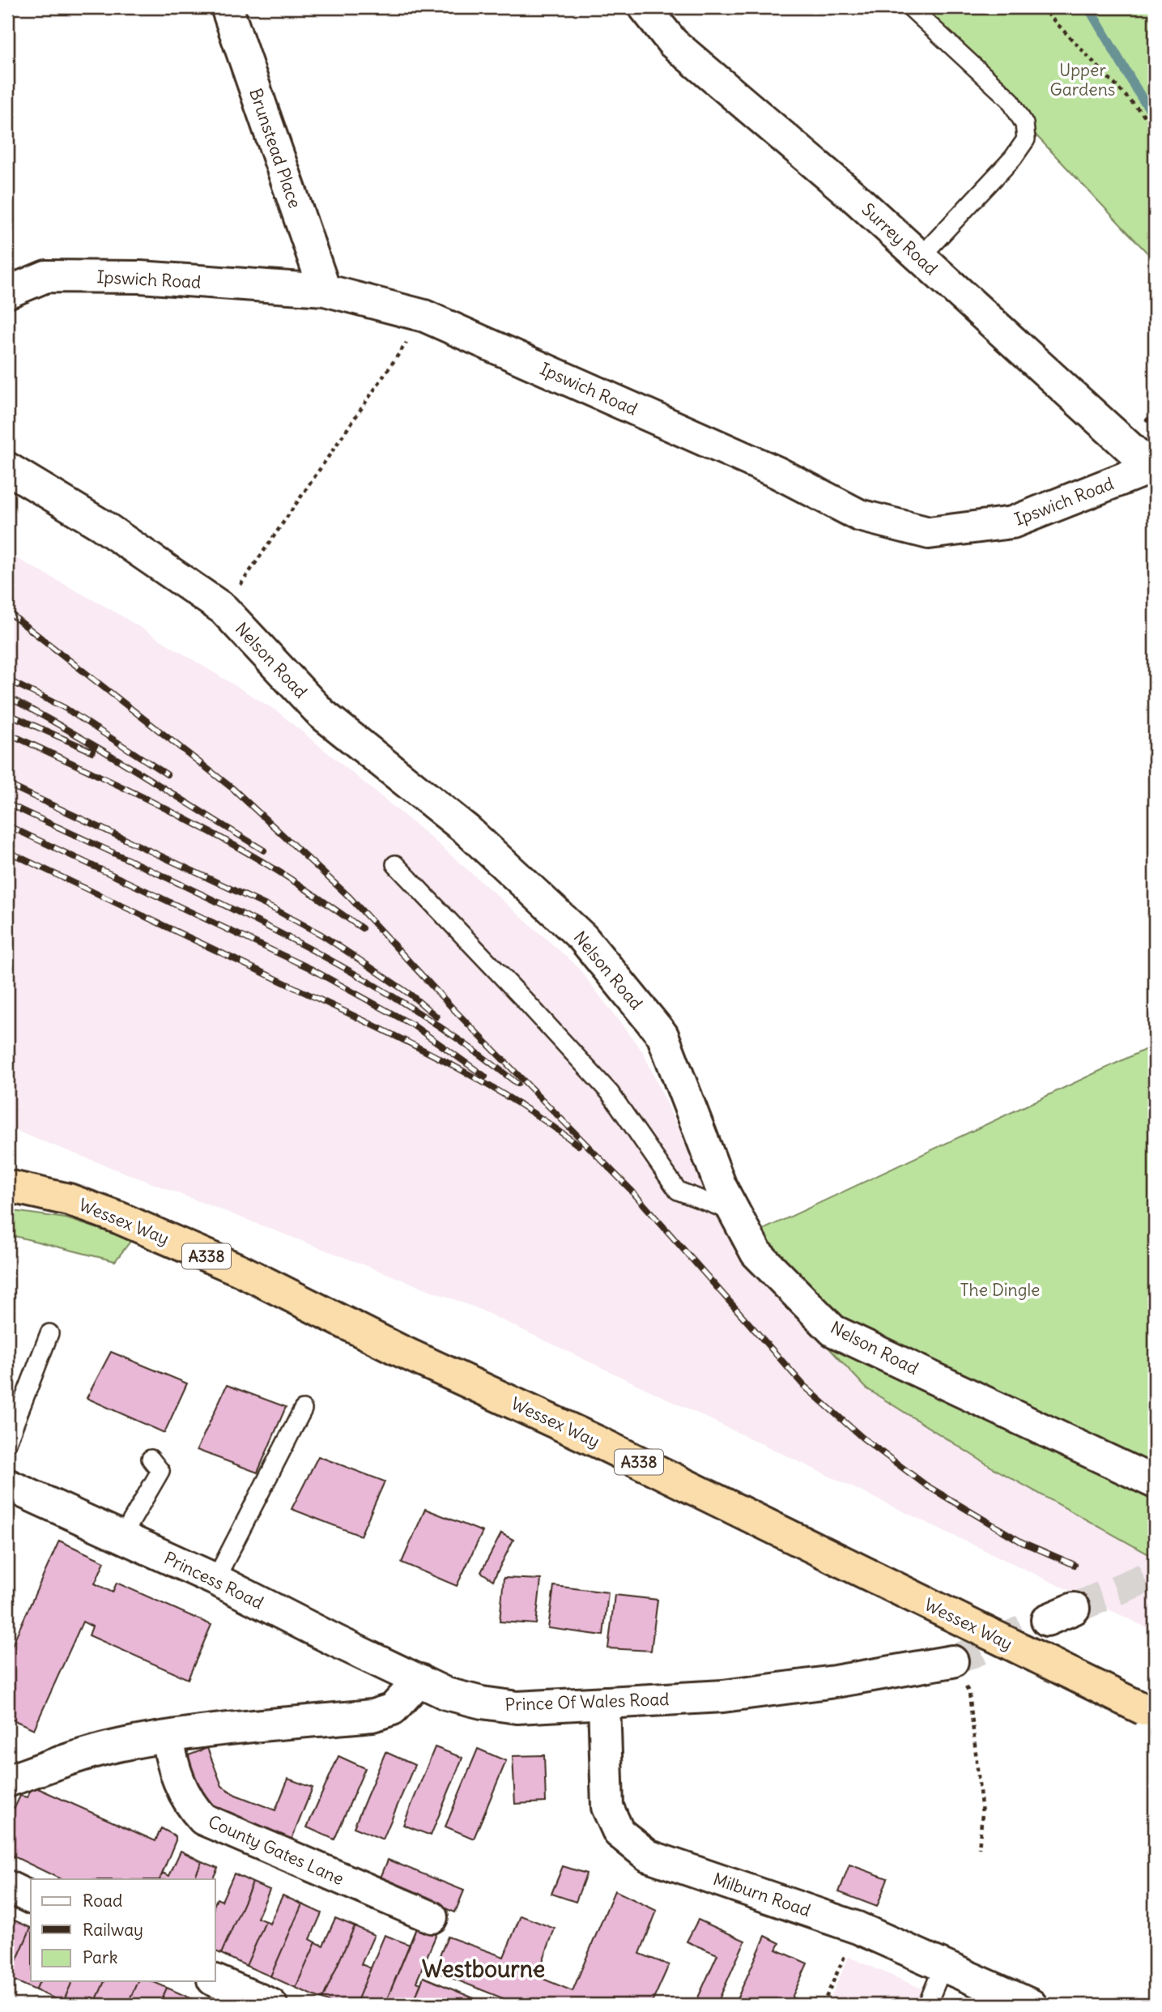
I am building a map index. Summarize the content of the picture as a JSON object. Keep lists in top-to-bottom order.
{
  "streets": {
    "highway": ["Wessex Way", "A338"],
    "street": [
      "Brunstead Place",
      "Surrey Road",
      "Ipswich Road",
      "Nelson Road",
      "Princess Road",
      "Prince Of Wales Road",
      "County Gates Lane",
      "Milburn Road"
    ]
  },
  "crossings": [
    ["Brunstead Place", "Ipswich Road"],
    ["Surrey Road", "Ipswich Road"],
    ["Princess Road", "Prince Of Wales Road"],
    ["Prince Of Wales Road", "Milburn Road"]
  ],
  "districts": ["Westbourne"],
  "parks": ["Upper Gardens", "The Dingle"],
  "legend": ["Road", "Railway", "Park"]
}
